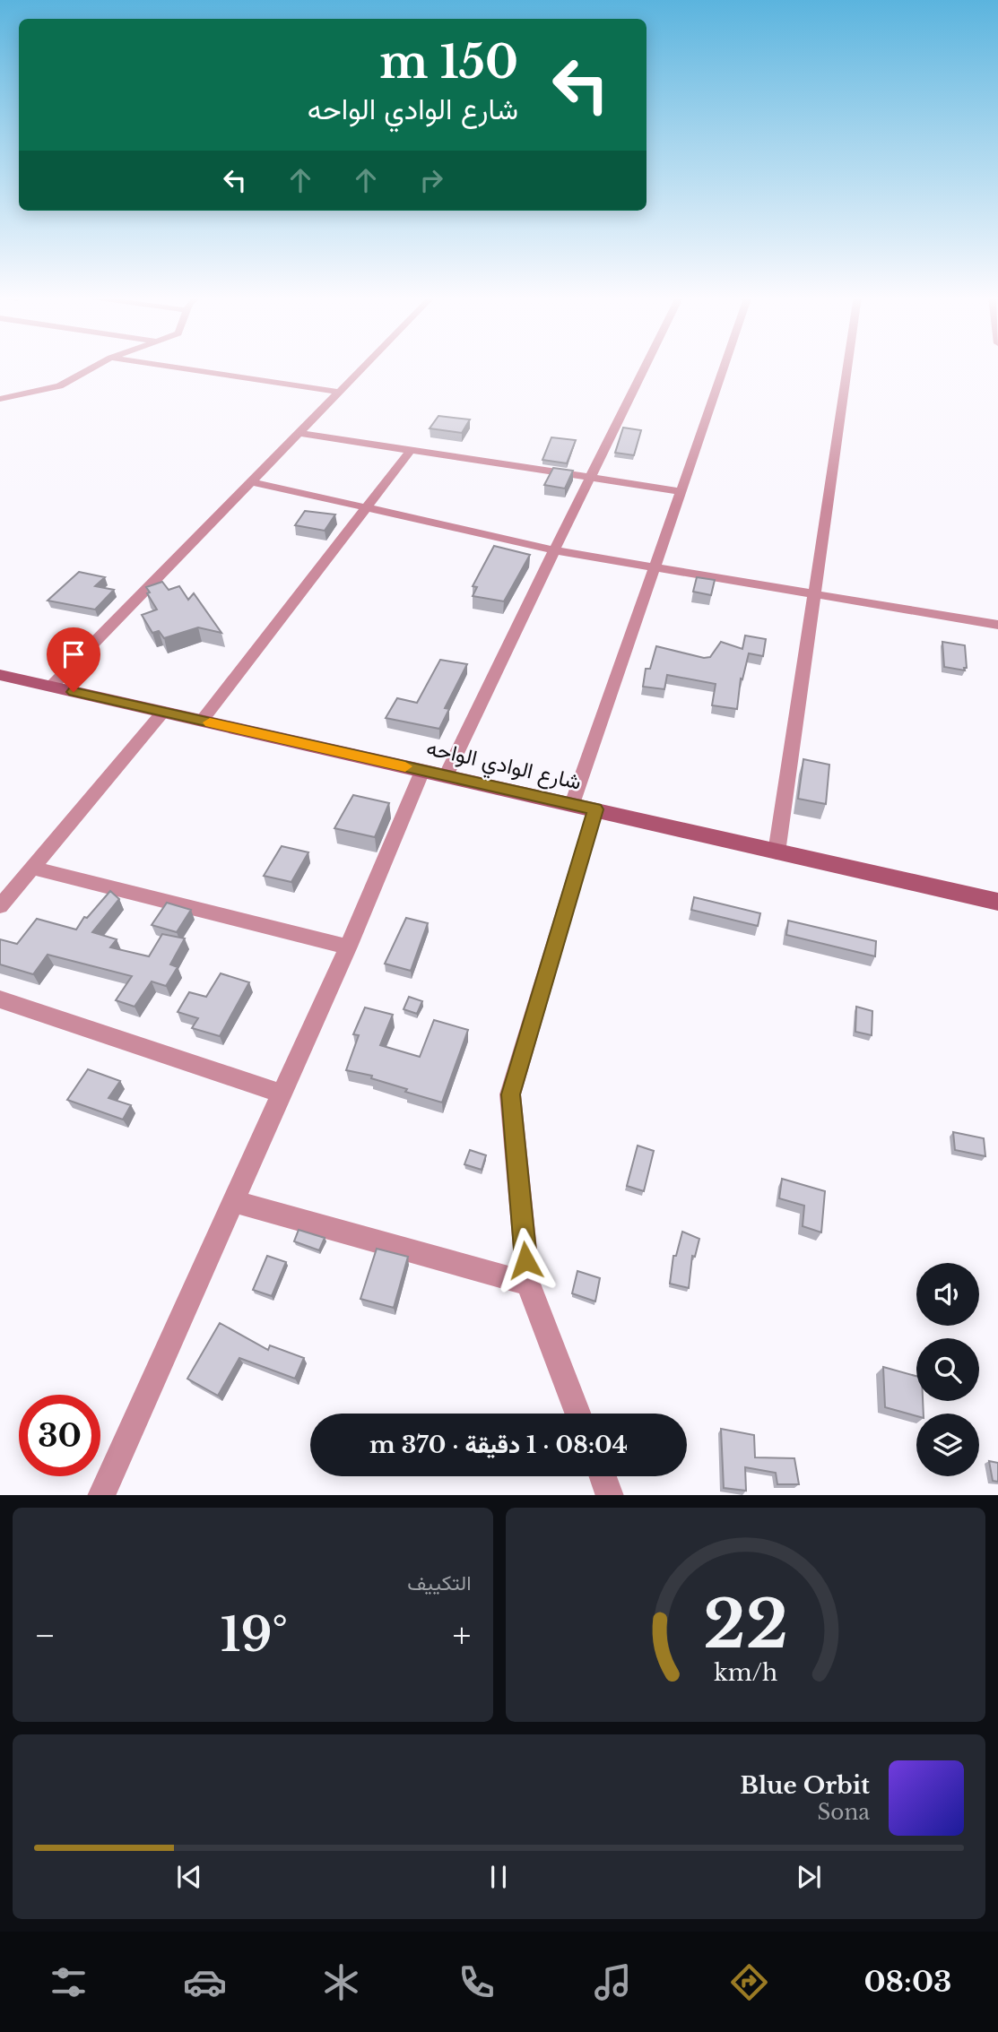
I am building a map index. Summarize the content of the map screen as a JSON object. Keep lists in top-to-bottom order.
{
  "streets": {
    "main road": ["شارع الوادي الواحه"]
  },
  "page": {
    "turn": ["150 m", "شارع الوادي الواحه"],
    "limit": "30",
    "trip": "08:04 · 1 دقيقة · 370 m",
    "tile": "التكييف",
    "heat": ["−", "19°", "+"],
    "song": ["Blue Orbit", "Sona"],
    "tabs": "08:03",
    "gauge": ["22", "km/h"]
  }
}
